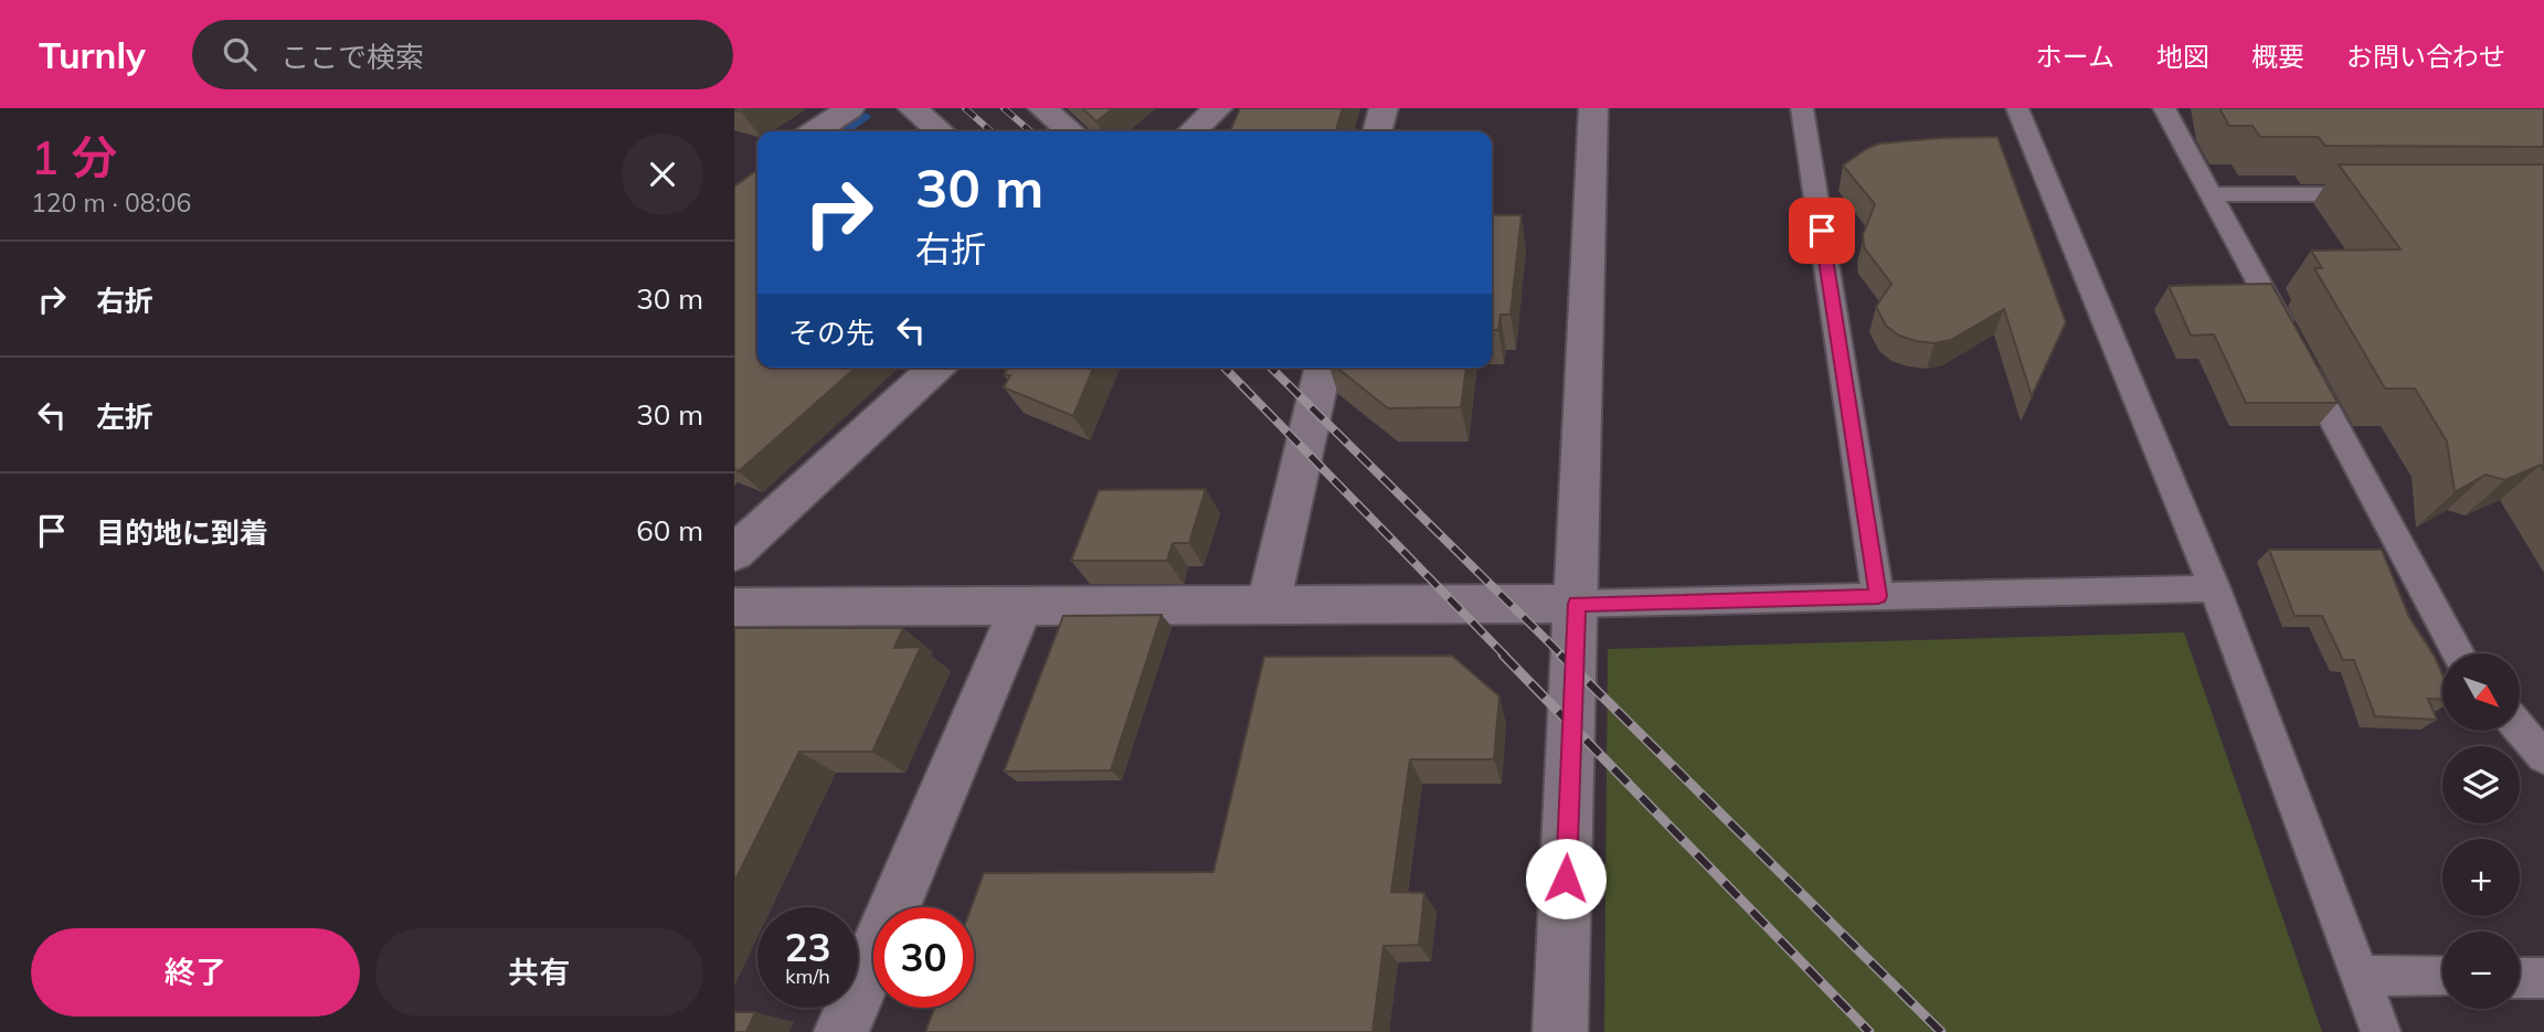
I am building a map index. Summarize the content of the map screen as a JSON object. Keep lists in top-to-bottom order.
{
  "north": "bottom right",
  "page": {
    "header": "Turnly",
    "search": "ここで検索",
    "nav": [
      "ホーム",
      "地図",
      "概要",
      "お問い合わせ"
    ],
    "heading": ["1 分", "120 m · 08:06"],
    "turn": ["30 m", "右折"],
    "list": [
      {
        "name": "右折",
        "value": "30 m"
      },
      {
        "name": "左折",
        "value": "30 m"
      },
      {
        "name": "目的地に到着",
        "value": "60 m"
      }
    ],
    "then": "その先",
    "map_buttons": ["+", "−"],
    "speed": "23 km/h",
    "limit": "30",
    "buttons": ["終了", "共有"]
  }
}
